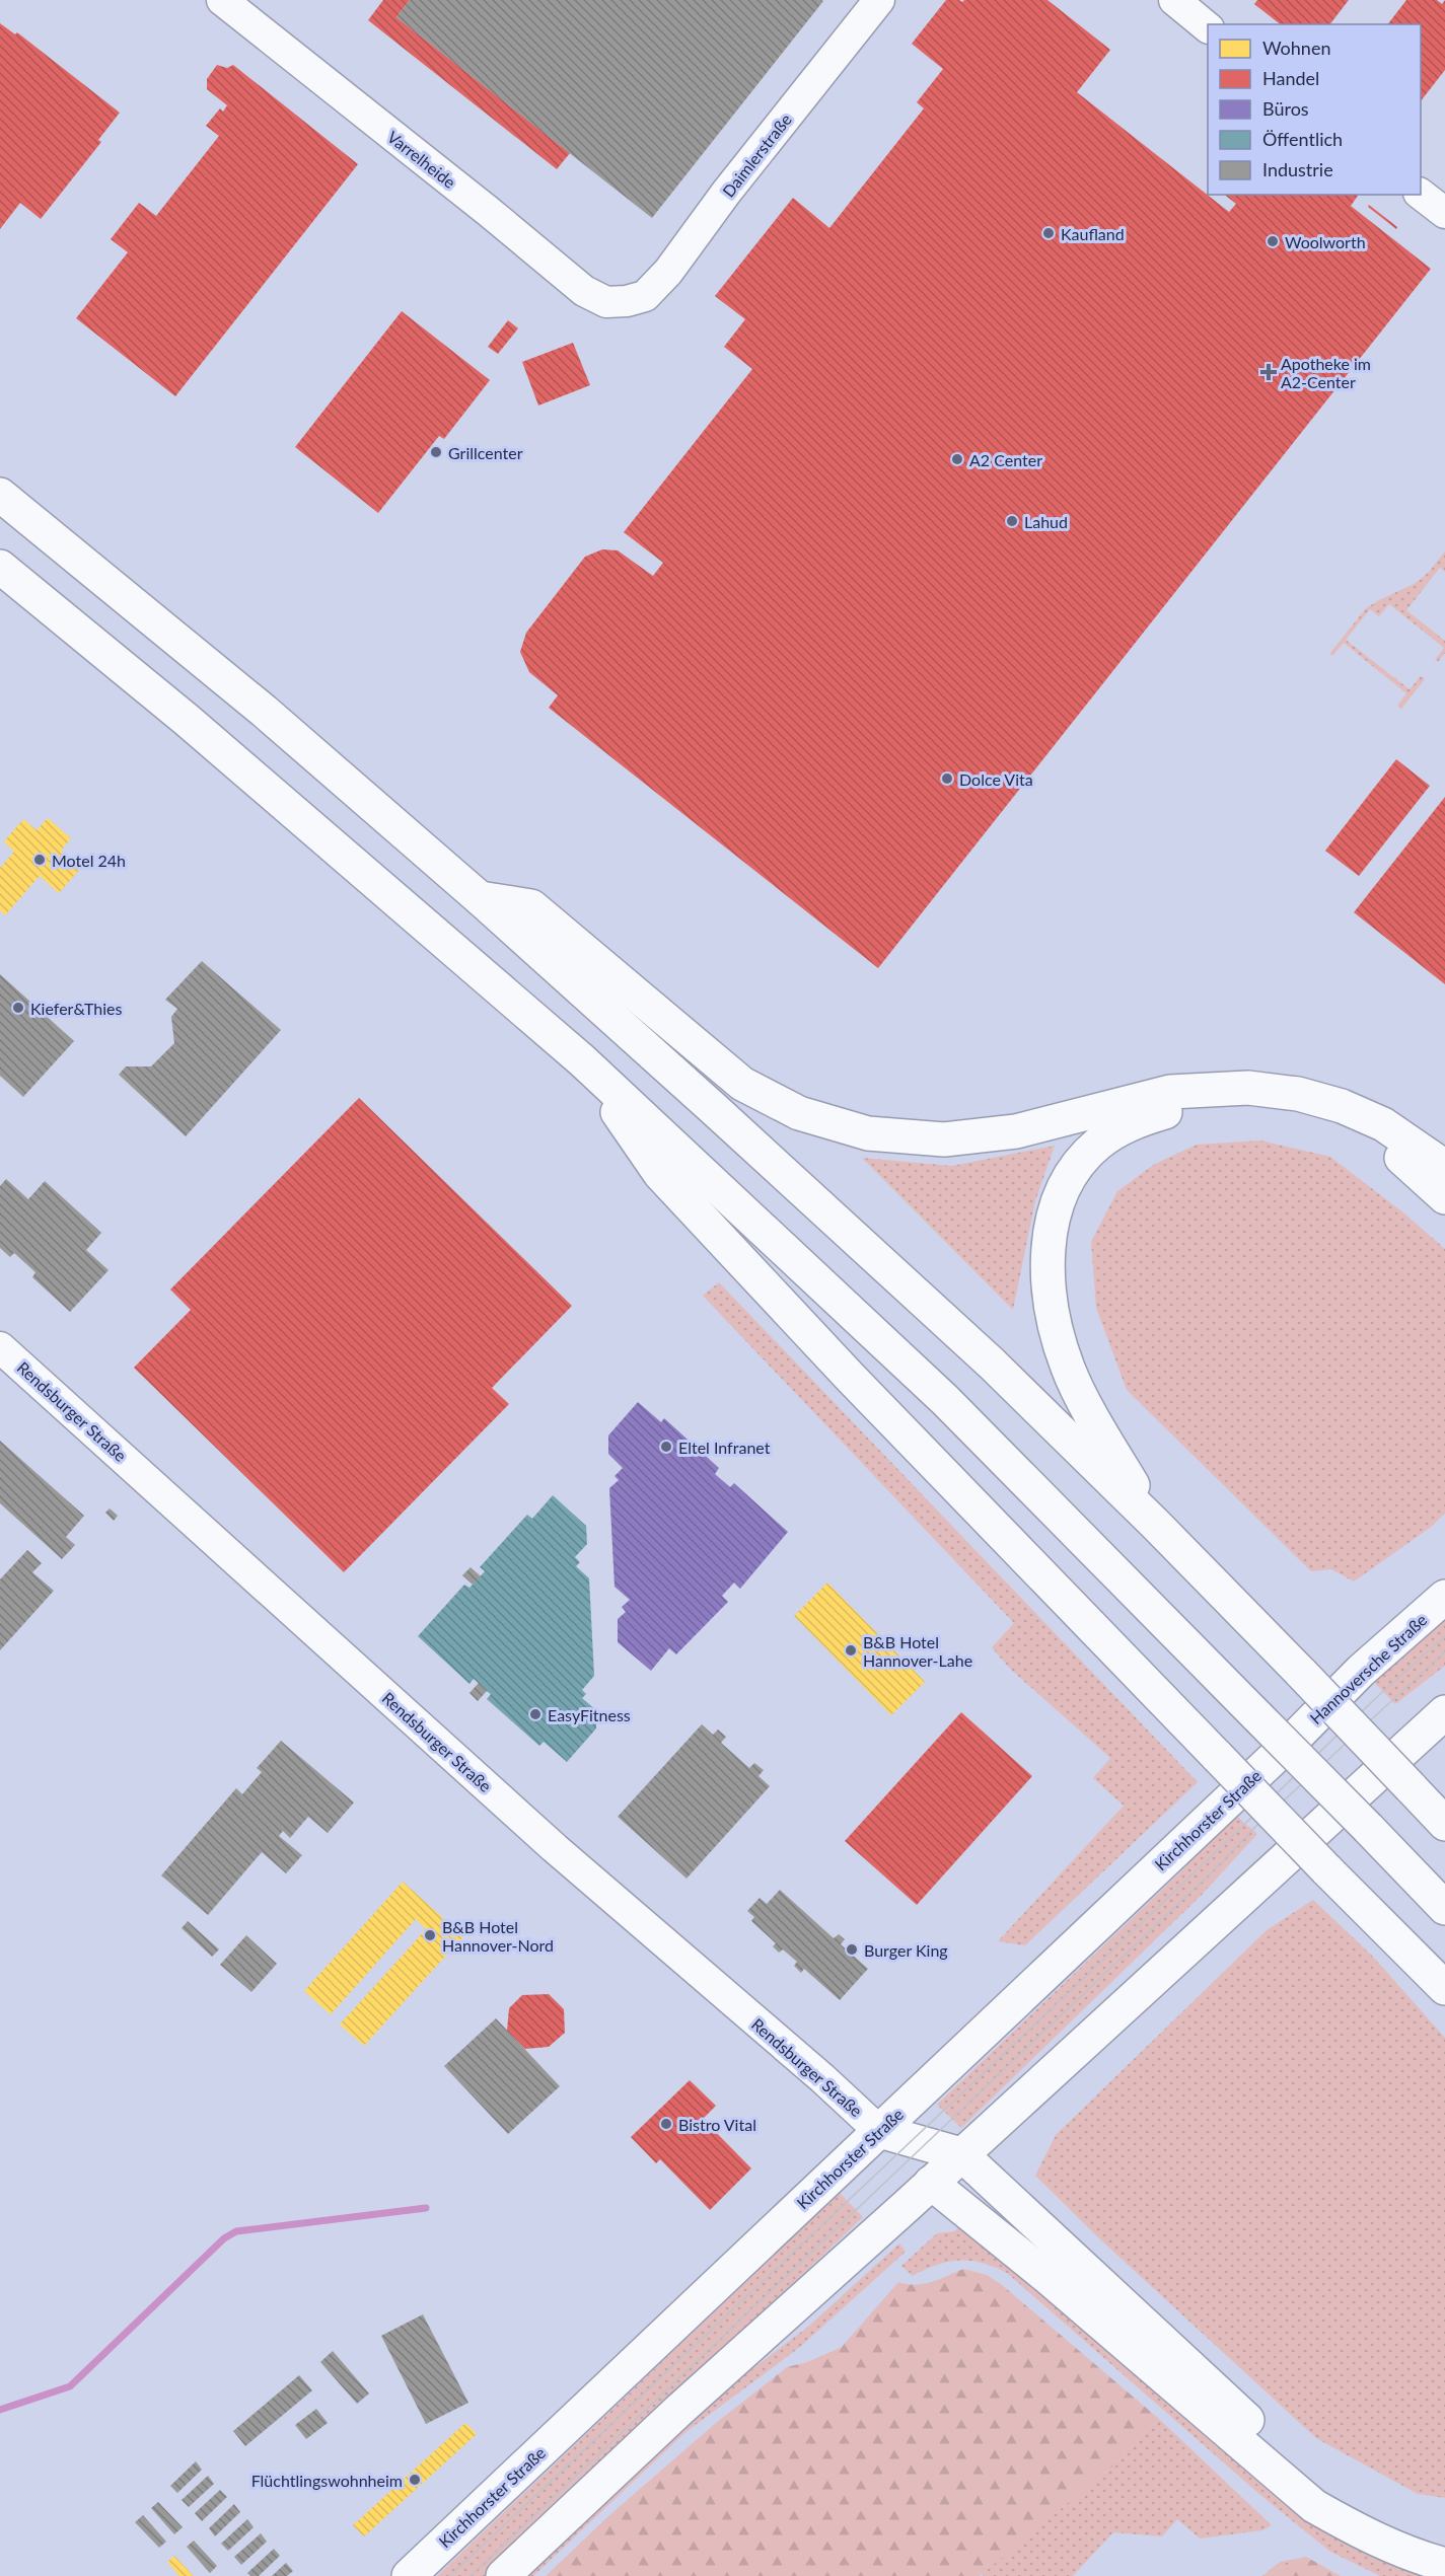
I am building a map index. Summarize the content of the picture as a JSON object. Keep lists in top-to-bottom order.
{
  "streets": {
    "main road": ["Hannoversche Straße", "Kirchhorster Straße"],
    "street": ["Daimlerstraße", "Varrelheide", "Rendsburger Straße"]
  },
  "crossings": [
    ["Daimlerstraße", "Varrelheide"],
    ["Rendsburger Straße", "Kirchhorster Straße"],
    ["Hannoversche Straße", "Kirchhorster Straße"]
  ],
  "places": {
    "other": [
      "Kaufland",
      "Woolworth",
      "Grillcenter",
      "A2 Center",
      "Lahud",
      "Dolce Vita",
      "Motel 24h",
      "Kiefer&Thies",
      "Eltel Infranet",
      "B&B Hotel Hannover-Lahe",
      "EasyFitness",
      "B&B Hotel Hannover-Nord",
      "Burger King",
      "Bistro Vital",
      "Flüchtlingswohnheim"
    ],
    "health": ["Apotheke im A2-Center"]
  },
  "legend": [
    "Wohnen",
    "Handel",
    "Büros",
    "Öffentlich",
    "Industrie"
  ]
}
